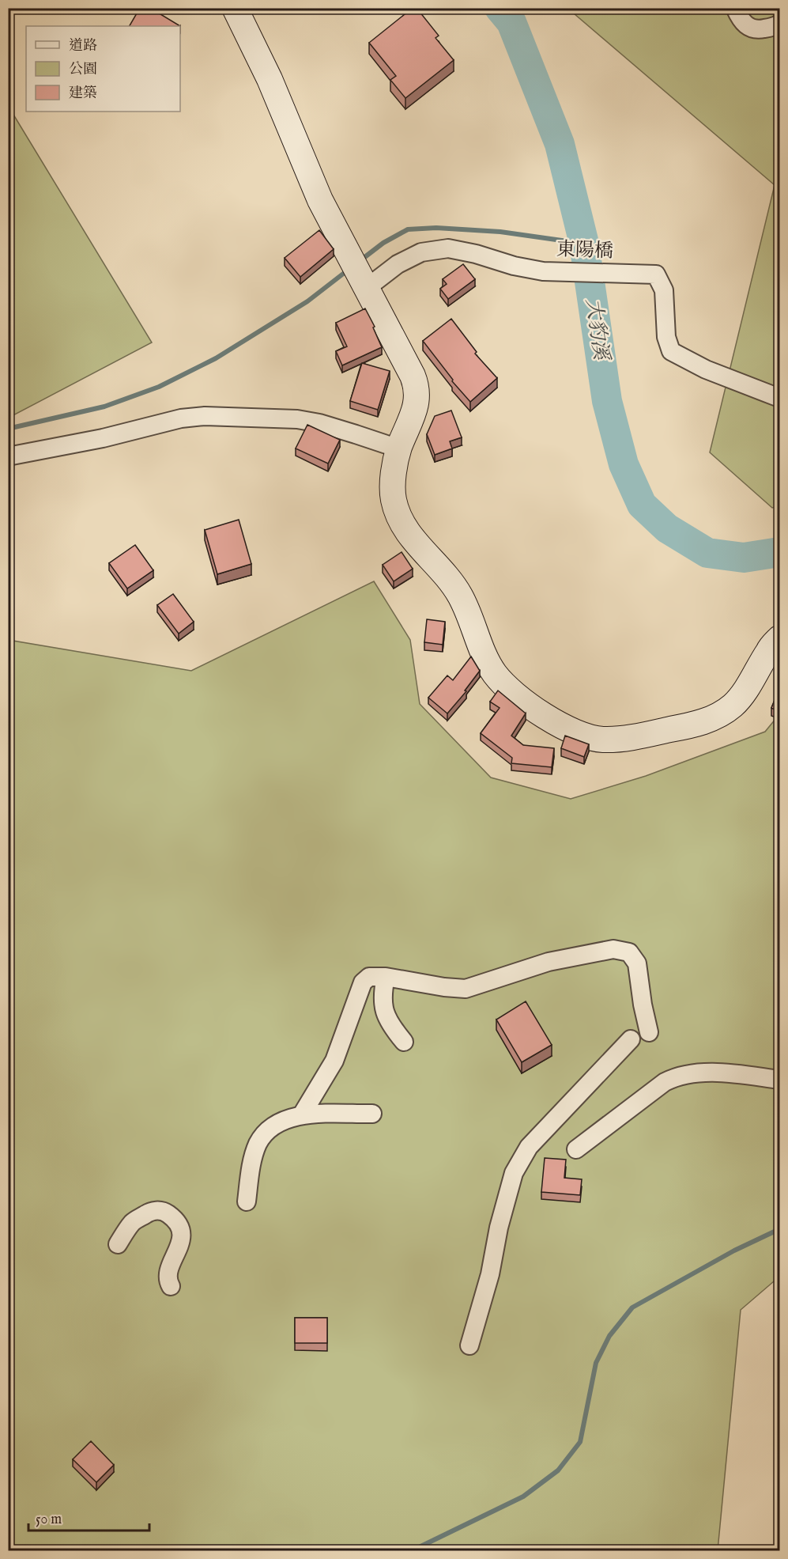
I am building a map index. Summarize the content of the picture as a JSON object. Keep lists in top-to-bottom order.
{
  "streets": {
    "street": ["東陽橋"]
  },
  "water": ["大豹溪"],
  "legend": ["道路", "公園", "建築"],
  "scale_bar": "50 m"
}
